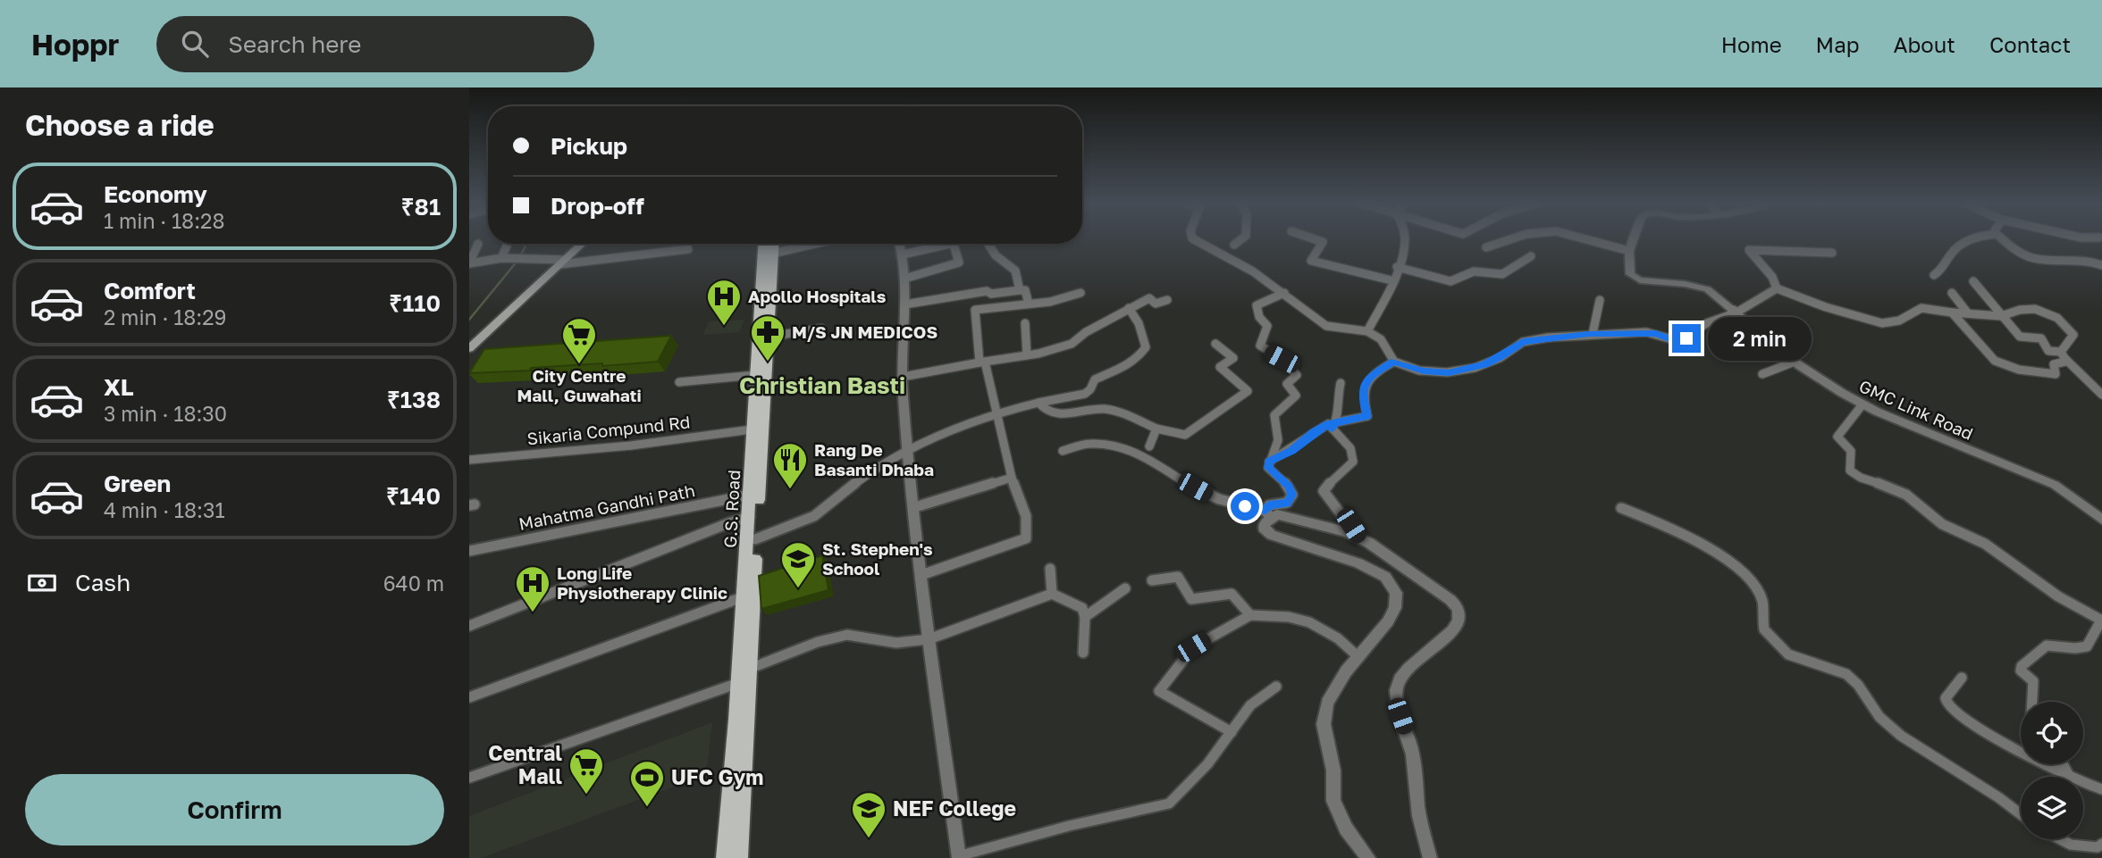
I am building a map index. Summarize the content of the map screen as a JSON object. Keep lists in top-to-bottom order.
{
  "streets": {
    "main road": ["G.S. Road"],
    "street": ["GMC Link Road", "Sikaria Compund Rd", "Mahatma Gandhi Path"]
  },
  "crossings": [
    ["Sikaria Compund Rd", "G.S. Road"],
    ["Mahatma Gandhi Path", "G.S. Road"]
  ],
  "districts": ["Christian Basti"],
  "places": {
    "hospital": ["Apollo Hospitals", "Long Life Physiotherapy Clinic"],
    "pharmacy": ["M/S JN MEDICOS"],
    "supermarket": ["City Centre Mall, Guwahati", "Central Mall"],
    "restaurant": ["Rang De Basanti Dhaba"],
    "school or university": ["St. Stephen's School", "NEF College"],
    "sports": ["UFC Gym"]
  },
  "page": {
    "header": "Hoppr",
    "search": "Search here",
    "nav": [
      "Home",
      "Map",
      "About",
      "Contact"
    ],
    "heading": "Choose a ride",
    "banner": ["Pickup", "Drop-off"],
    "list": [
      {
        "name": "Economy",
        "note": "1 min · 18:28",
        "value": "₹81"
      },
      {
        "name": "Comfort",
        "note": "2 min · 18:29",
        "value": "₹110"
      },
      {
        "name": "XL",
        "note": "3 min · 18:30",
        "value": "₹138"
      },
      {
        "name": "Green",
        "note": "4 min · 18:31",
        "value": "₹140"
      }
    ],
    "bubble": "2 min",
    "pay": ["Cash", "640 m"],
    "buttons": "Confirm"
  }
}
